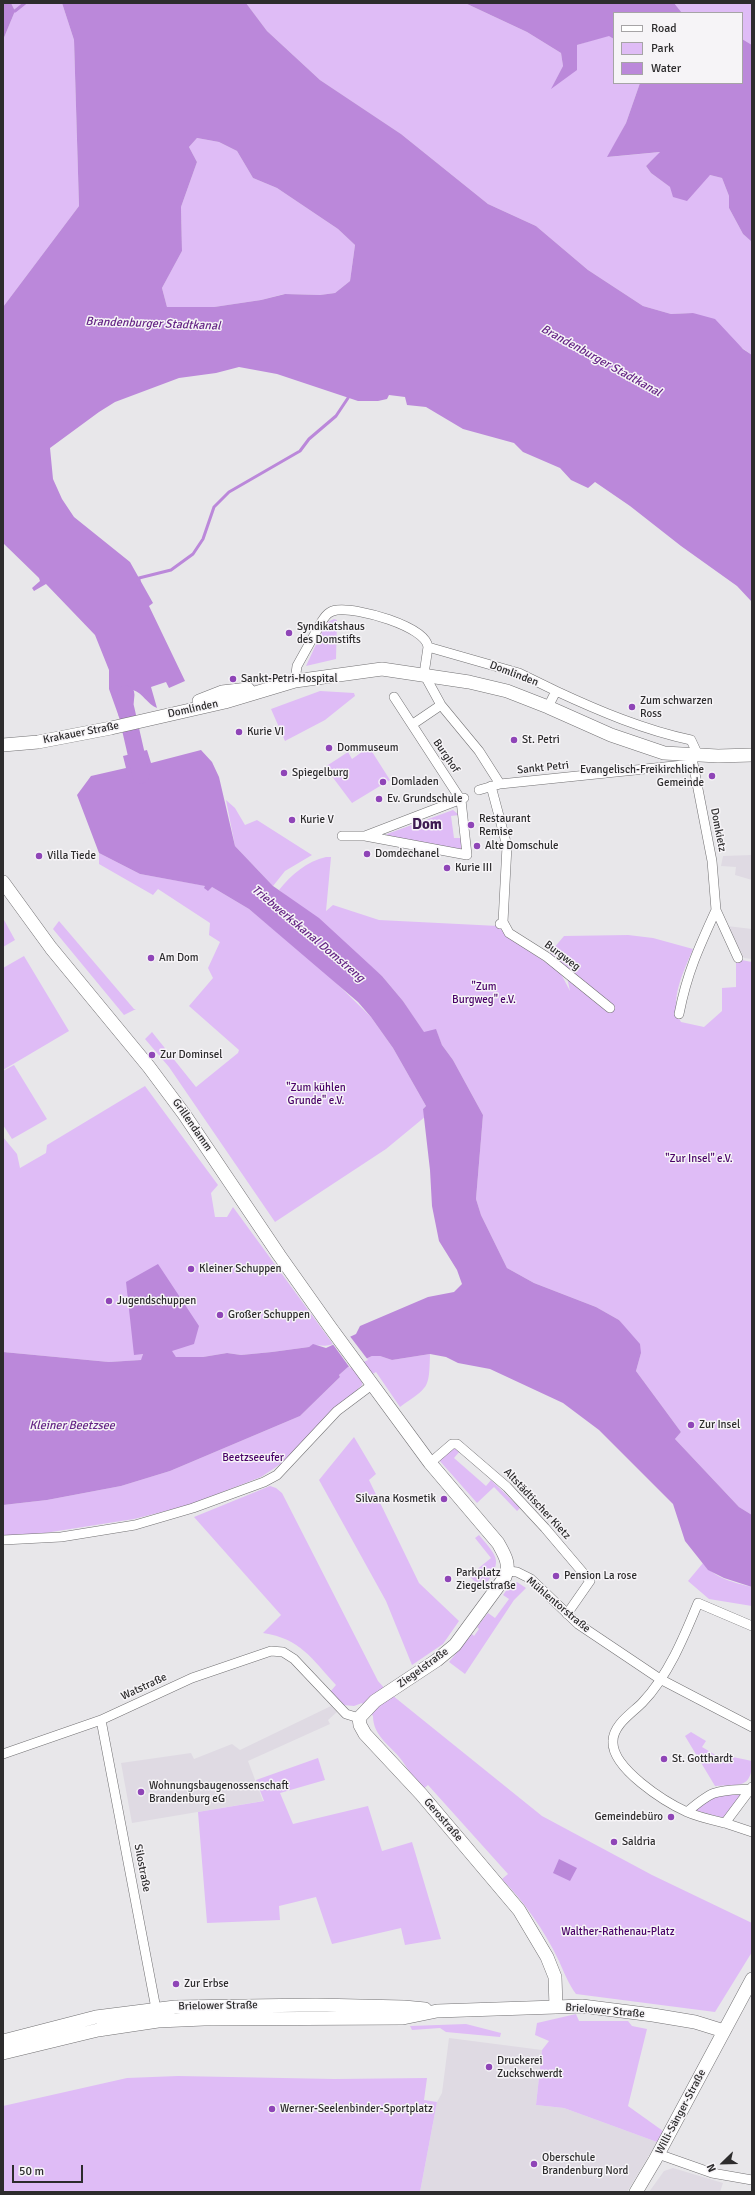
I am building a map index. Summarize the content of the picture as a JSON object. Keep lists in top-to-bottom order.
{
  "streets": {
    "main road": [
      "Domlinden",
      "Krakauer Straße",
      "Grillendamm",
      "Ziegelstraße",
      "Gerostraße",
      "Brielower Straße",
      "Willi-Sänger-Straße"
    ],
    "street": [
      "Burghof",
      "Sankt Petri",
      "Domkietz",
      "Burgweg",
      "Altstädtischer Kietz",
      "Mühlentorstraße",
      "Watstraße",
      "Silostraße"
    ]
  },
  "crossings": [
    ["Domlinden", "Krakauer Straße"],
    ["Domlinden", "Sankt Petri"],
    ["Domlinden", "Domkietz"],
    ["Domlinden", "Burgweg"],
    ["Sankt Petri", "Domkietz"],
    ["Sankt Petri", "Burgweg"],
    ["Altstädtischer Kietz", "Mühlentorstraße"],
    ["Mühlentorstraße", "Ziegelstraße"],
    ["Ziegelstraße", "Watstraße"],
    ["Ziegelstraße", "Gerostraße"],
    ["Watstraße", "Gerostraße"],
    ["Watstraße", "Silostraße"],
    ["Gerostraße", "Brielower Straße"],
    ["Silostraße", "Brielower Straße"],
    ["Brielower Straße", "Willi-Sänger-Straße"]
  ],
  "districts": ["Dom"],
  "water": ["Brandenburger Stadtkanal", "Triebwerkskanal Domstreng", "Kleiner Beetzsee"],
  "parks": [
    "\"Zum Burgweg\" e.V.",
    "\"Zum kühlen Grunde\" e.V.",
    "\"Zur Insel\" e.V.",
    "Beetzseeufer",
    "Walther-Rathenau-Platz"
  ],
  "places": [
    "Syndikatshaus des Domstifts",
    "Sankt-Petri-Hospital",
    "Zum schwarzen Ross",
    "Kurie VI",
    "St. Petri",
    "Dommuseum",
    "Spiegelburg",
    "Evangelisch-Freikirchliche Gemeinde",
    "Domladen",
    "Ev. Grundschule",
    "Kurie V",
    "Restaurant Remise",
    "Alte Domschule",
    "Domdechanel",
    "Villa Tiede",
    "Kurie III",
    "Am Dom",
    "Zur Dominsel",
    "Kleiner Schuppen",
    "Jugendschuppen",
    "Großer Schuppen",
    "Zur Insel",
    "Silvana Kosmetik",
    "Pension La rose",
    "Parkplatz Ziegelstraße",
    "St. Gotthardt",
    "Wohnungsbaugenossenschaft Brandenburg eG",
    "Gemeindebüro",
    "Saldria",
    "Zur Erbse",
    "Druckerei Zuckschwerdt",
    "Werner-Seelenbinder-Sportplatz",
    "Oberschule Brandenburg Nord"
  ],
  "legend": ["Road", "Park", "Water"],
  "scale_bar": "50 m",
  "north": "bottom left"
}
